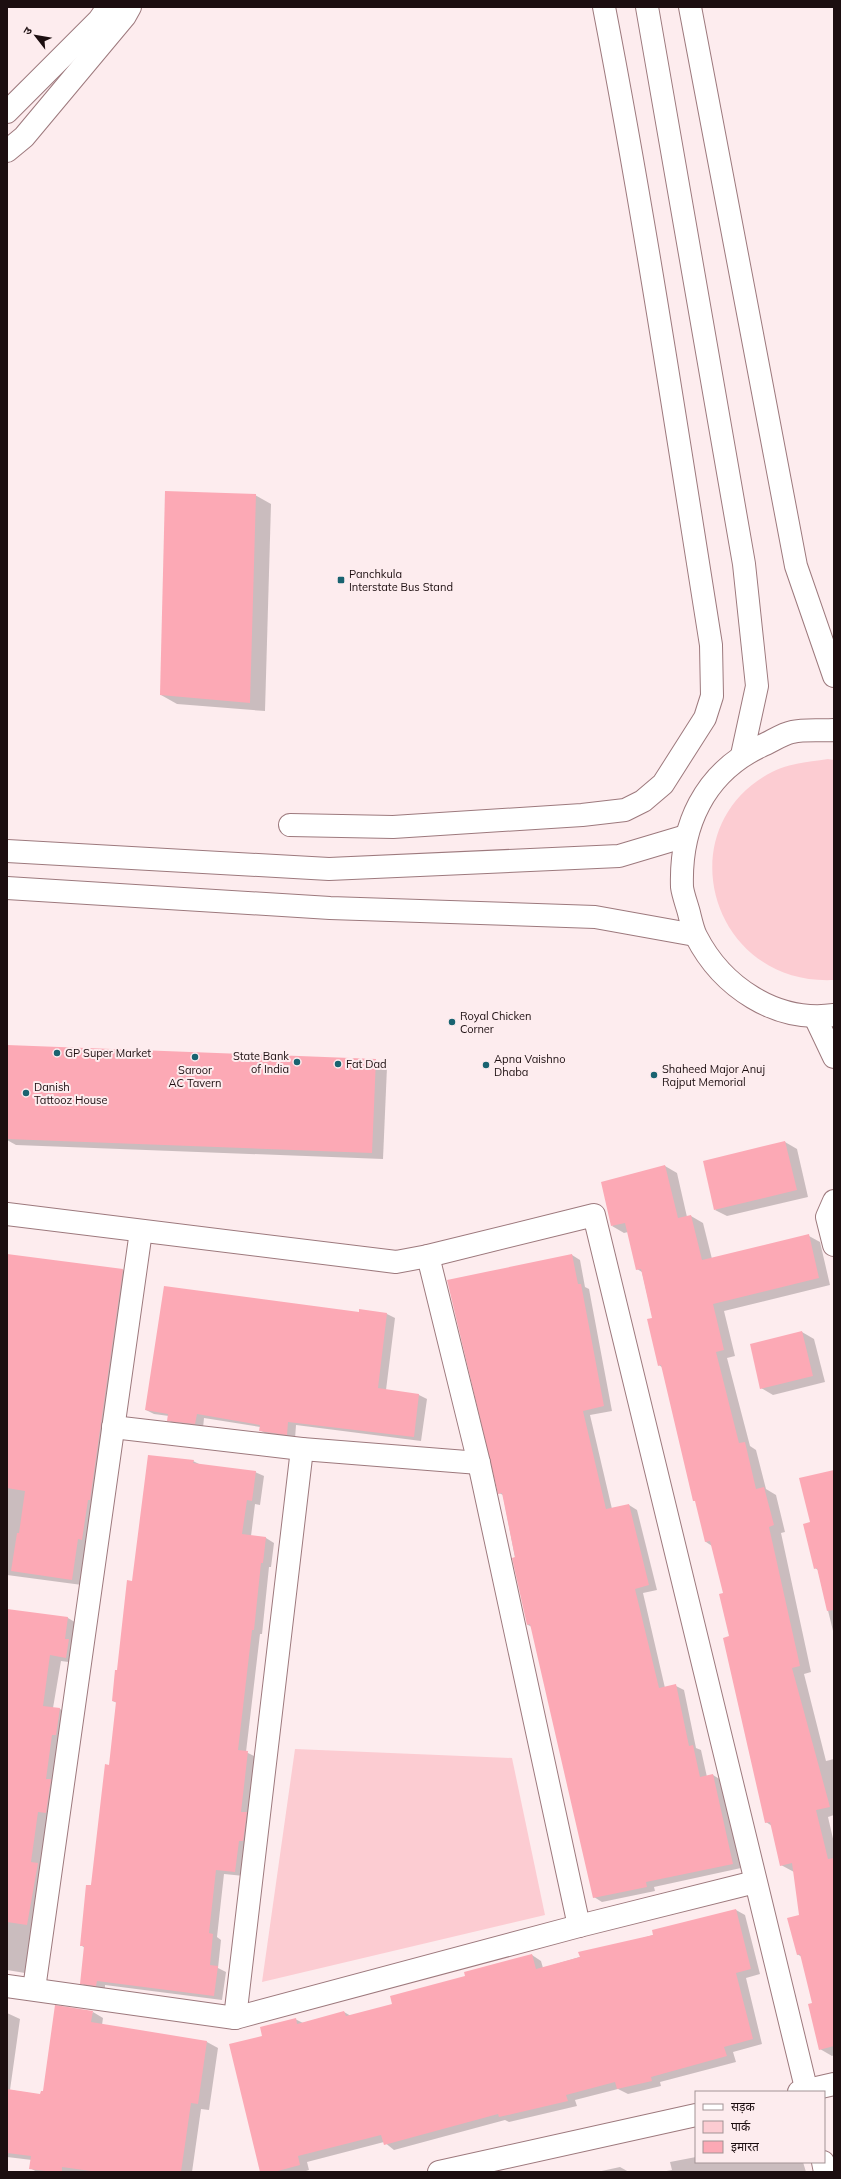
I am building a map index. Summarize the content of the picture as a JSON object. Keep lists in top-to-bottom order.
{
  "places": {
    "transit": ["Panchkula Interstate Bus Stand"],
    "other": [
      "Royal Chicken Corner",
      "GP Super Market",
      "Saroor AC Tavern",
      "State Bank of India",
      "Fat Dad",
      "Apna Vaishno Dhaba",
      "Shaheed Major Anuj Rajput Memorial",
      "Danish Tattooz House"
    ]
  },
  "legend": ["सड़क", "पार्क", "इमारत"],
  "north": "top left"
}
